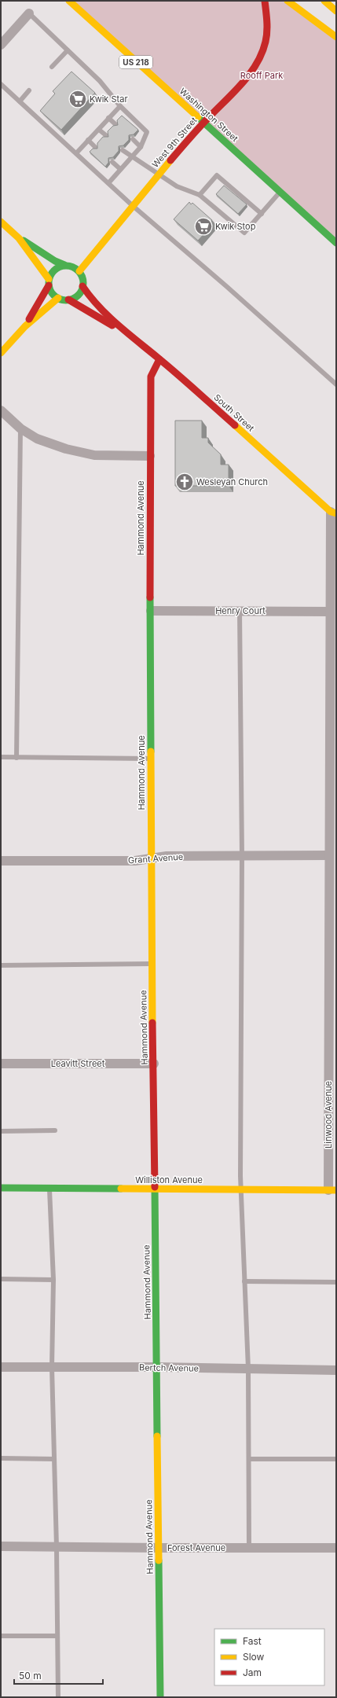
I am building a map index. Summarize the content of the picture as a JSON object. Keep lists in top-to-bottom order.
{
  "streets": {
    "main road": [
      "US 218",
      "Washington Street",
      "West 9th Street",
      "South Street",
      "Hammond Avenue",
      "Williston Avenue"
    ],
    "street": [
      "Henry Court",
      "Grant Avenue",
      "Leavitt Street",
      "Linwood Avenue",
      "Bertch Avenue",
      "Forest Avenue"
    ]
  },
  "crossings": [
    ["Washington Street", "West 9th Street"],
    ["West 9th Street", "South Street"],
    ["South Street", "Hammond Avenue"],
    ["South Street", "Linwood Avenue"],
    ["Hammond Avenue", "Henry Court"],
    ["Hammond Avenue", "Grant Avenue"],
    ["Hammond Avenue", "Leavitt Street"],
    ["Hammond Avenue", "Williston Avenue"],
    ["Hammond Avenue", "Bertch Avenue"],
    ["Hammond Avenue", "Forest Avenue"],
    ["Henry Court", "Linwood Avenue"],
    ["Grant Avenue", "Linwood Avenue"],
    ["Linwood Avenue", "Williston Avenue"]
  ],
  "parks": ["Rooff Park"],
  "places": {
    "supermarket": ["Kwik Star", "Kwik Stop"],
    "church": ["Wesleyan Church"]
  },
  "legend": ["Fast", "Slow", "Jam"],
  "scale_bar": "50 m"
}
